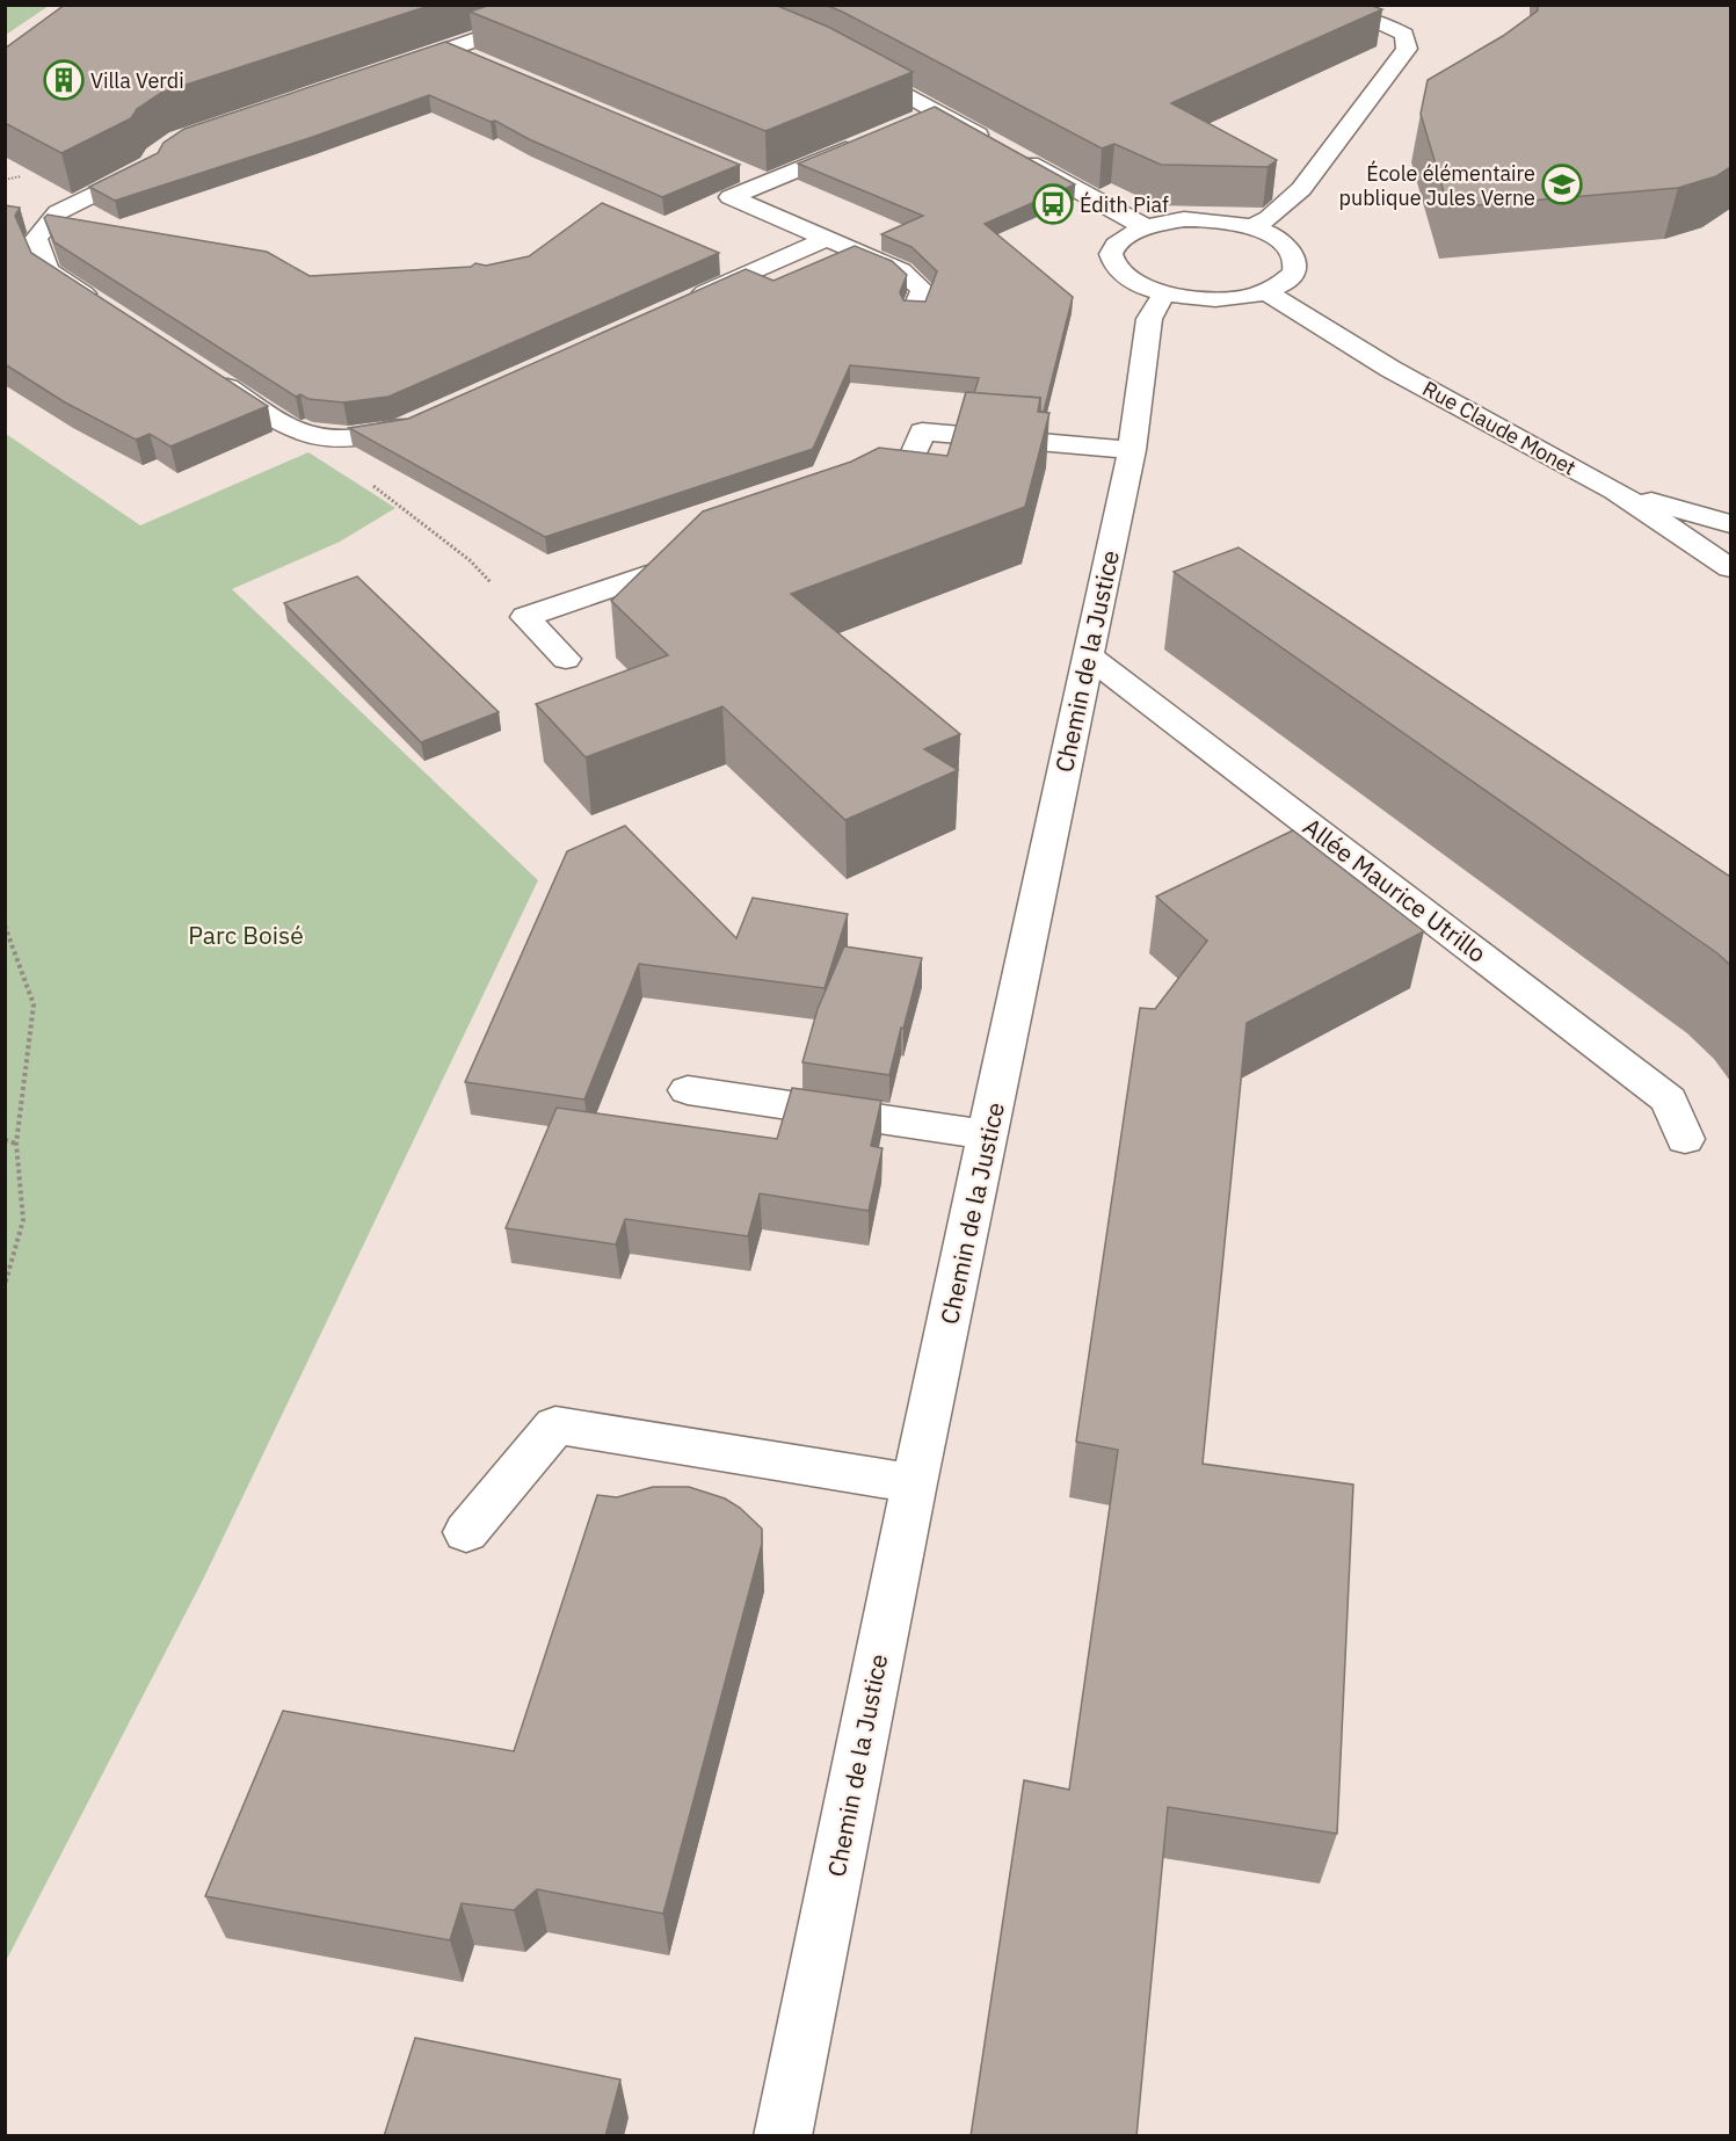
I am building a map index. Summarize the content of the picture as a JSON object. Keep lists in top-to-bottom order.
{
  "streets": {
    "street": ["Rue Claude Monet", "Chemin de la Justice", "Allée Maurice Utrillo"]
  },
  "crossings": [
    ["Chemin de la Justice", "Allée Maurice Utrillo"]
  ],
  "parks": ["Parc Boisé"],
  "places": {
    "building": ["Villa Verdi"],
    "school or university": ["École élémentaire publique Jules Verne"],
    "bus stop": ["Édith Piaf"]
  }
}
